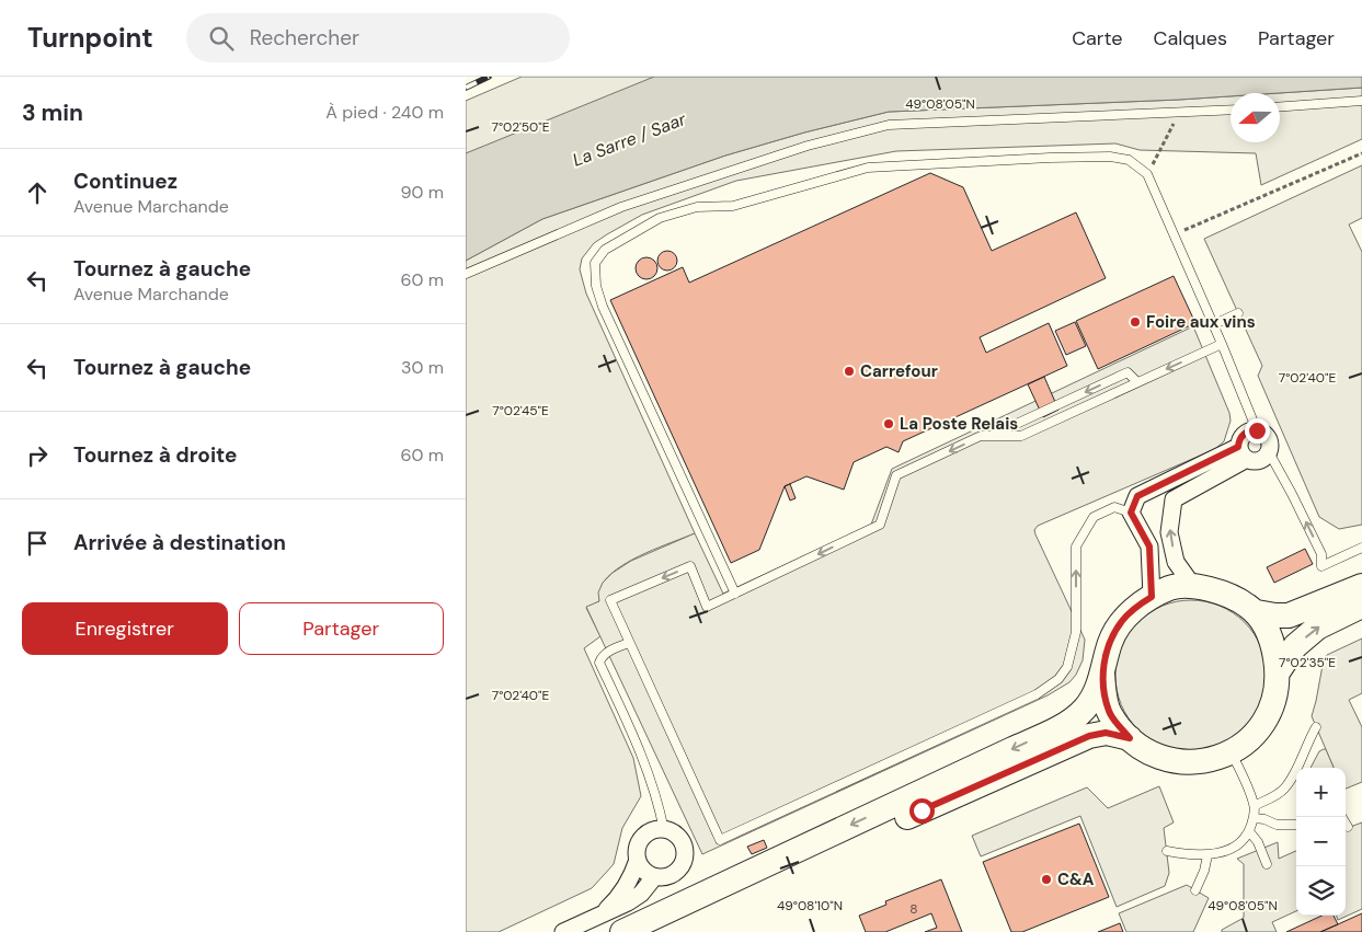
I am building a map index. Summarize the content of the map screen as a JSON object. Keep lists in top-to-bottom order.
{
  "water": ["La Sarre / Saar"],
  "places": [
    "Foire aux vins",
    "Carrefour",
    "La Poste Relais",
    "C&A"
  ],
  "house_numbers": ["8"],
  "north": "left",
  "page": {
    "header": "Turnpoint",
    "search": "Rechercher",
    "nav": ["Carte", "Calques", "Partager"],
    "heading": ["3 min", "À pied · 240 m"],
    "list": [
      ["Continuez", "Avenue Marchande", "90 m"],
      ["Tournez à gauche", "Avenue Marchande", "60 m"],
      ["Tournez à gauche", "30 m"],
      ["Tournez à droite", "60 m"],
      "Arrivée à destination"
    ],
    "buttons": ["Enregistrer", "Partager"],
    "map_buttons": ["+", "−"]
  },
  "coordinates": [
    "49°08'05\"N",
    "7°02'50\"E",
    "7°02'40\"E",
    "7°02'45\"E",
    "7°02'35\"E",
    "49°08'10\"N"
  ]
}
